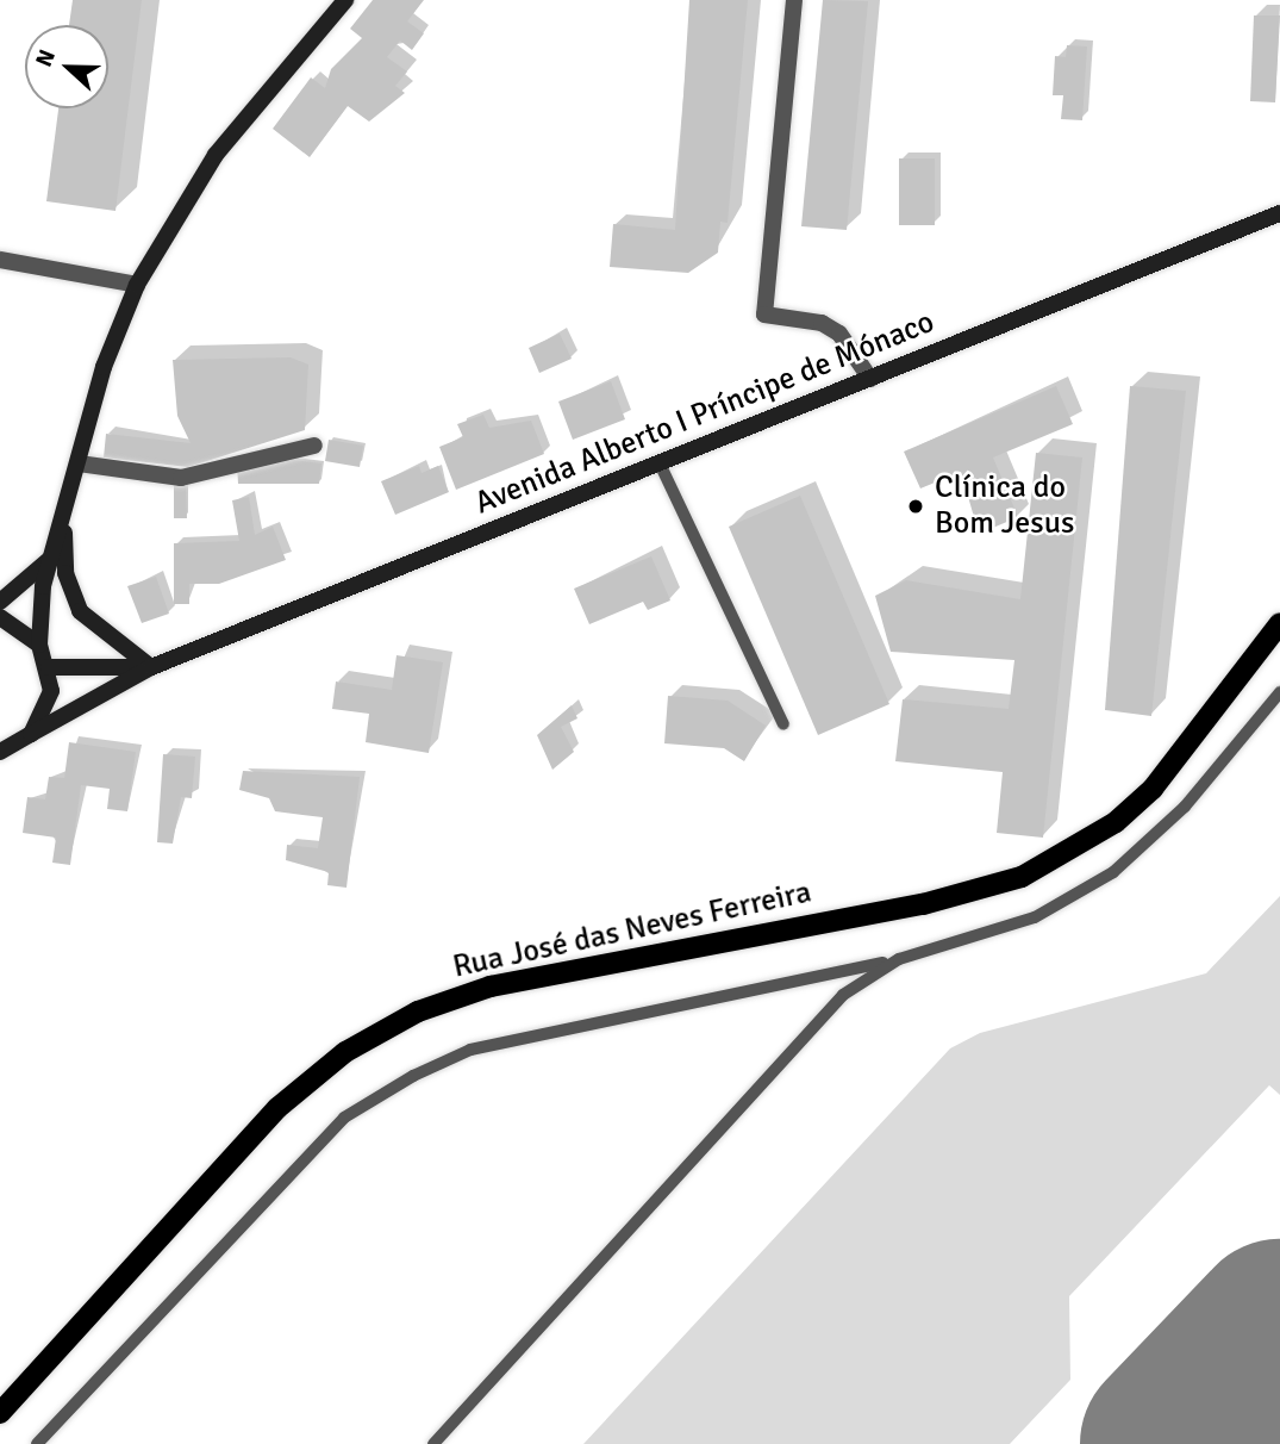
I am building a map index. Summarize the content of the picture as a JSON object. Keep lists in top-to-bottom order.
{
  "streets": {
    "main road": ["Avenida Alberto I Príncipe de Mónaco", "Rua José das Neves Ferreira"]
  },
  "places": ["Clínica do Bom Jesus"],
  "north": "left"
}
